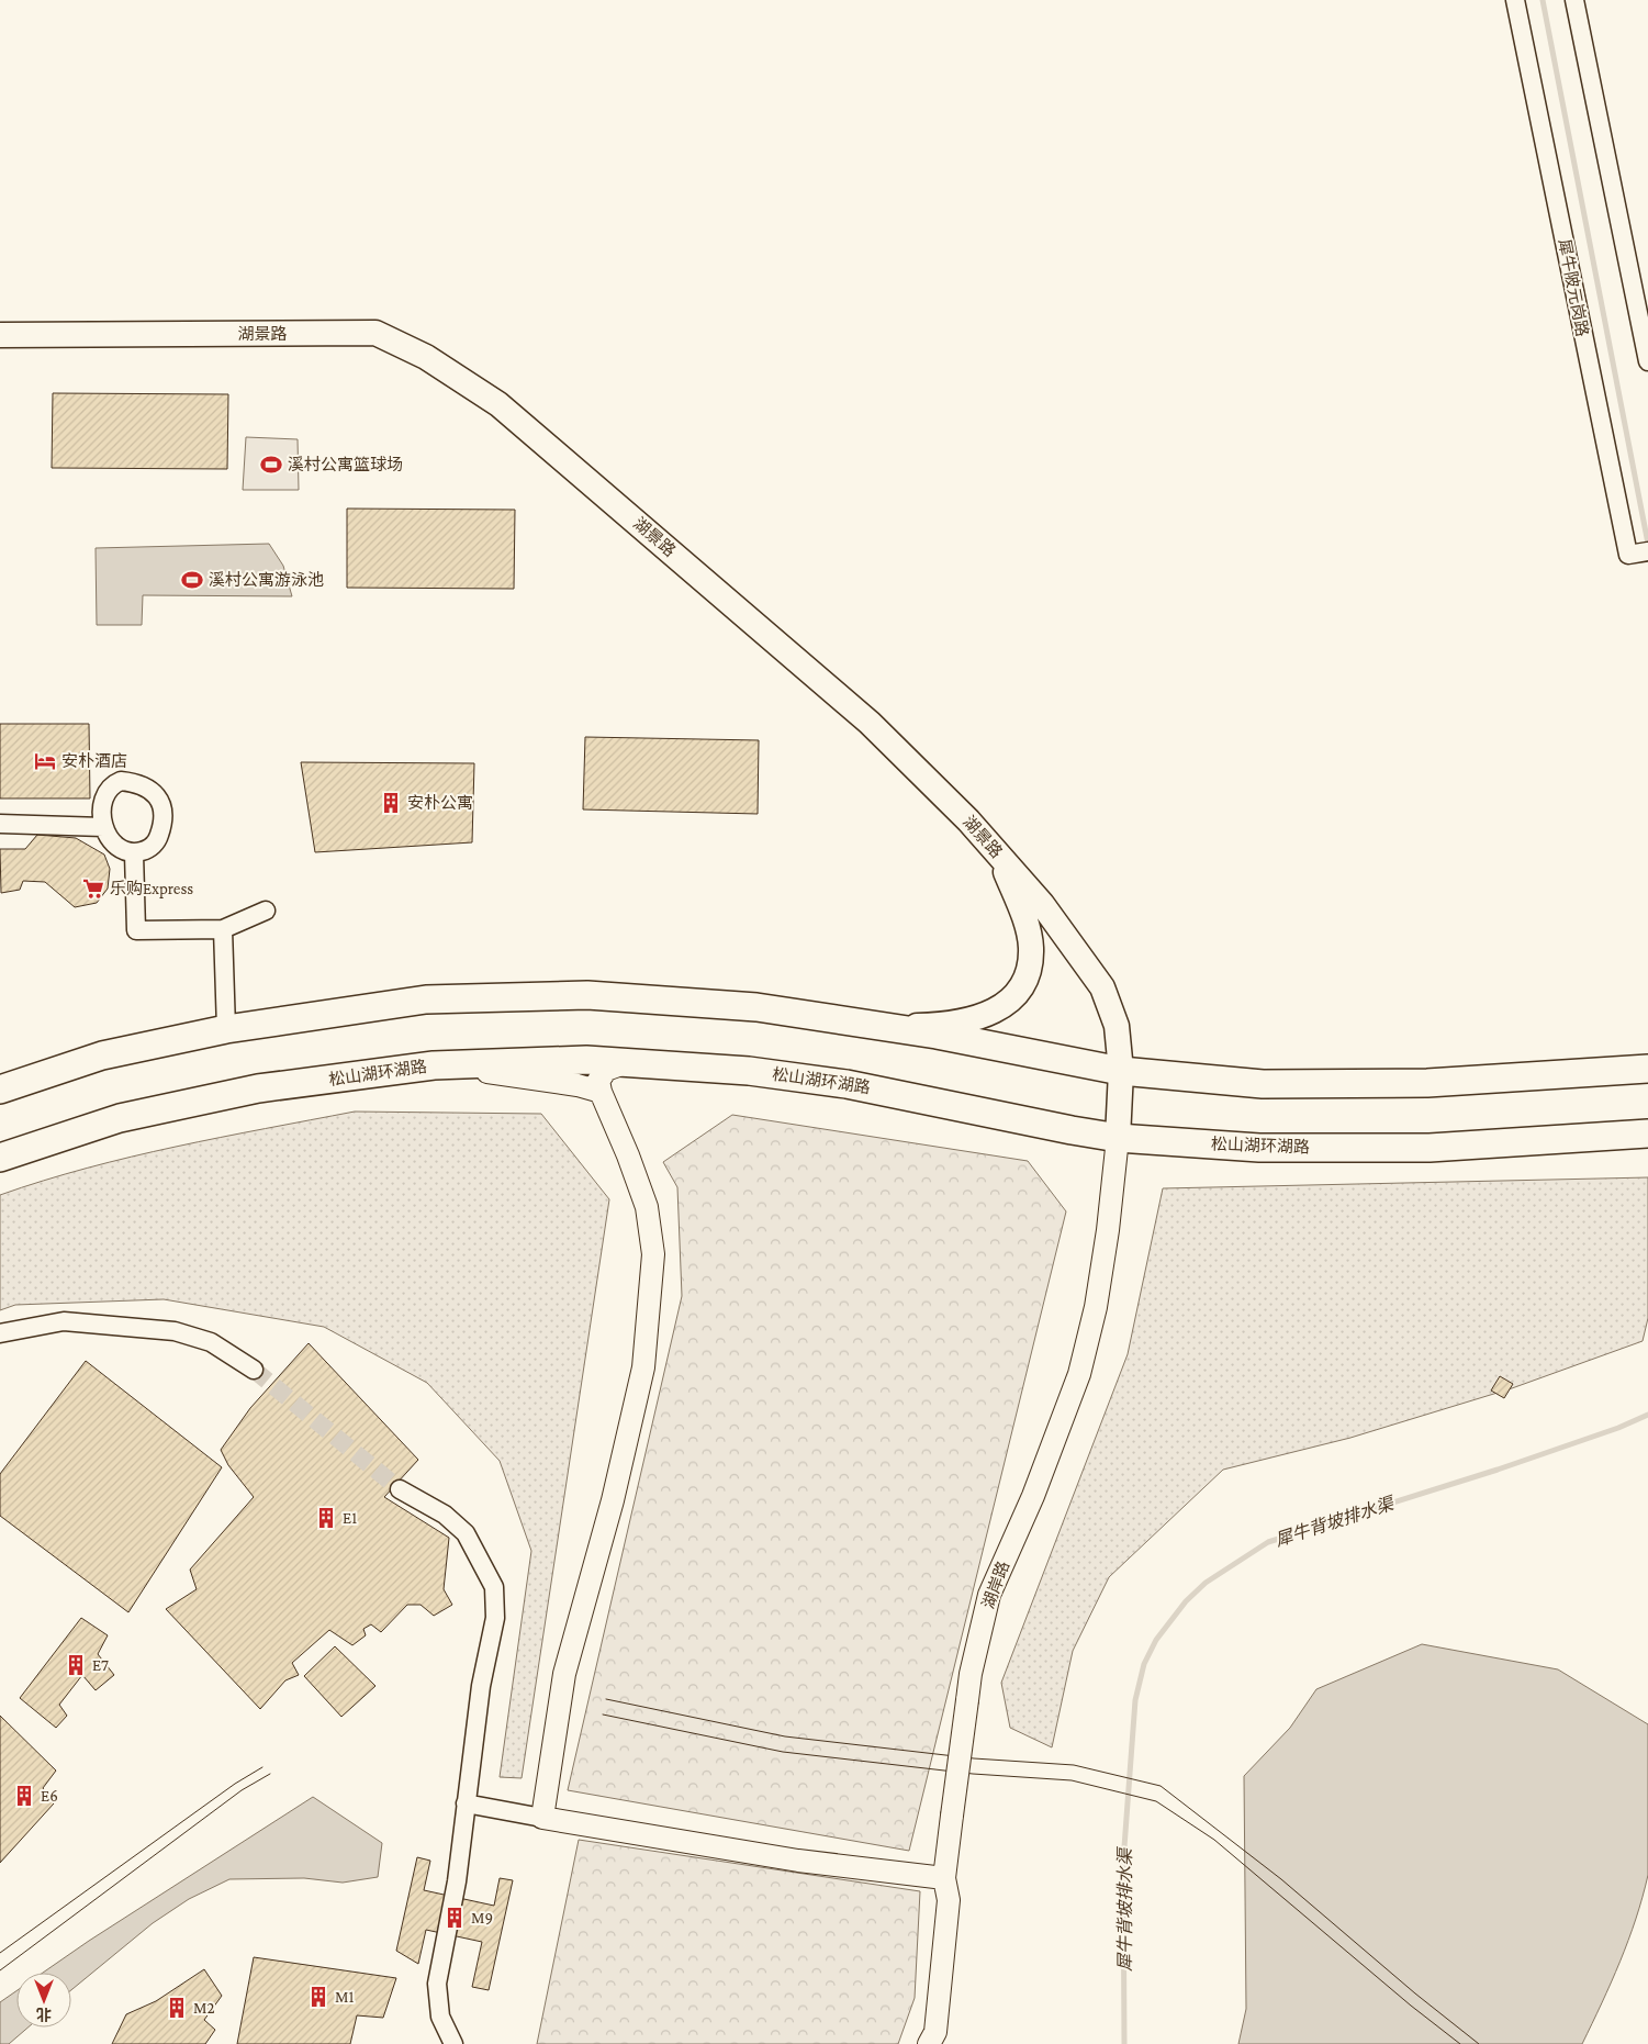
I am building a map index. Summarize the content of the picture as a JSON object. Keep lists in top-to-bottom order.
{
  "streets": {
    "main road": ["湖景路", "松山湖环湖路"],
    "street": ["犀牛陂元岗路", "湖岸路"]
  },
  "crossings": [
    ["湖景路", "松山湖环湖路"],
    ["湖景路", "湖岸路"],
    ["松山湖环湖路", "湖岸路"]
  ],
  "water": ["犀牛背坡排水渠"],
  "places": {
    "sports": ["溪村公寓篮球场", "溪村公寓游泳池"],
    "hotel": ["安朴酒店"],
    "building": [
      "安朴公寓",
      "E1",
      "E7",
      "E6",
      "M9",
      "M1",
      "M2"
    ],
    "supermarket": ["乐购Express"]
  },
  "north": "bottom"
}
